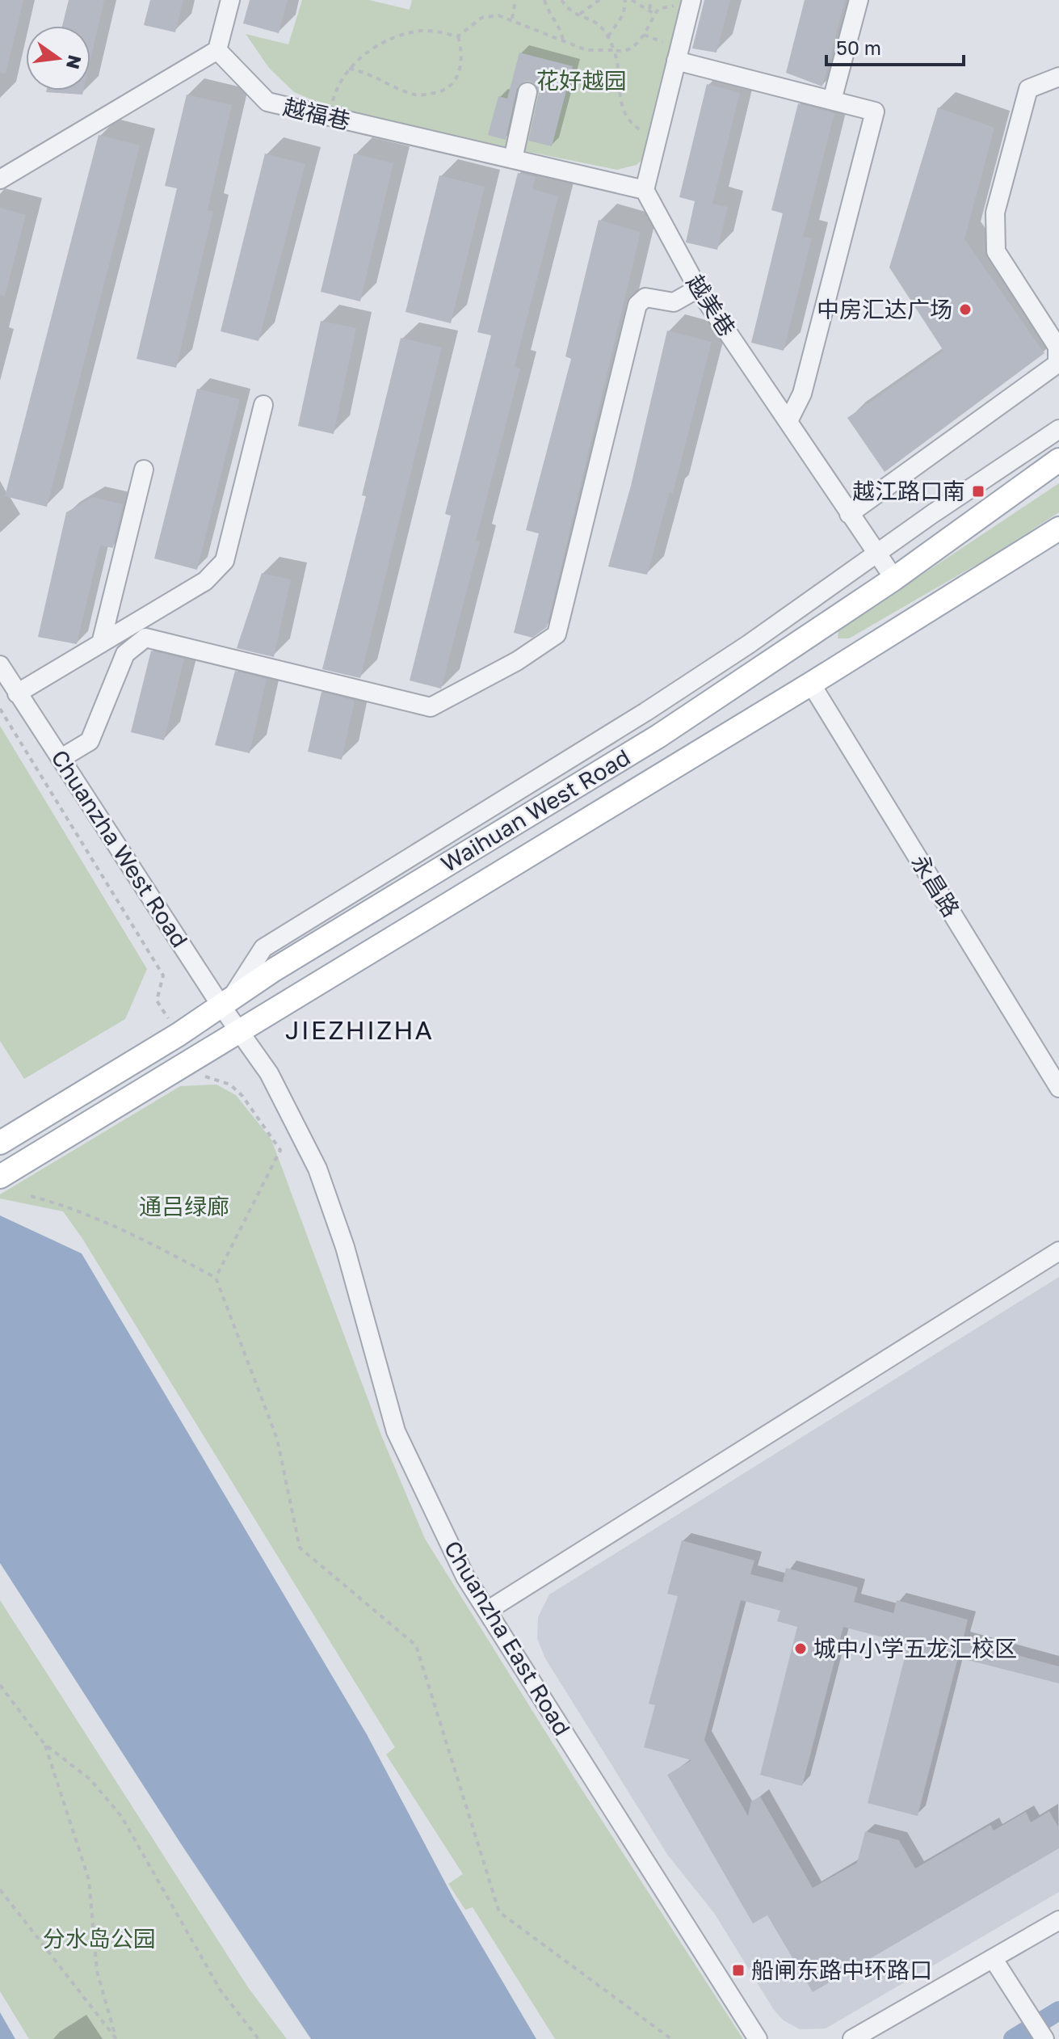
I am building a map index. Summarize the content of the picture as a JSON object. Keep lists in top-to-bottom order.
{
  "streets": {
    "main road": ["Waihuan West Road"],
    "street": [
      "越福巷",
      "越美巷",
      "Chuanzha West Road",
      "永昌路",
      "Chuanzha East Road"
    ]
  },
  "crossings": [
    ["越福巷", "越美巷"],
    ["越美巷", "Waihuan West Road"],
    ["Waihuan West Road", "Chuanzha West Road"],
    ["Waihuan West Road", "永昌路"],
    ["Waihuan West Road", "Chuanzha East Road"],
    ["Chuanzha West Road", "Chuanzha East Road"]
  ],
  "districts": ["JIEZHIZHA"],
  "parks": ["花好越园", "通吕绿廊", "分水岛公园"],
  "places": {
    "other": ["中房汇达广场", "城中小学五龙汇校区"],
    "transit": ["越江路口南", "船闸东路中环路口"]
  },
  "scale_bar": "50 m",
  "north": "right"
}
